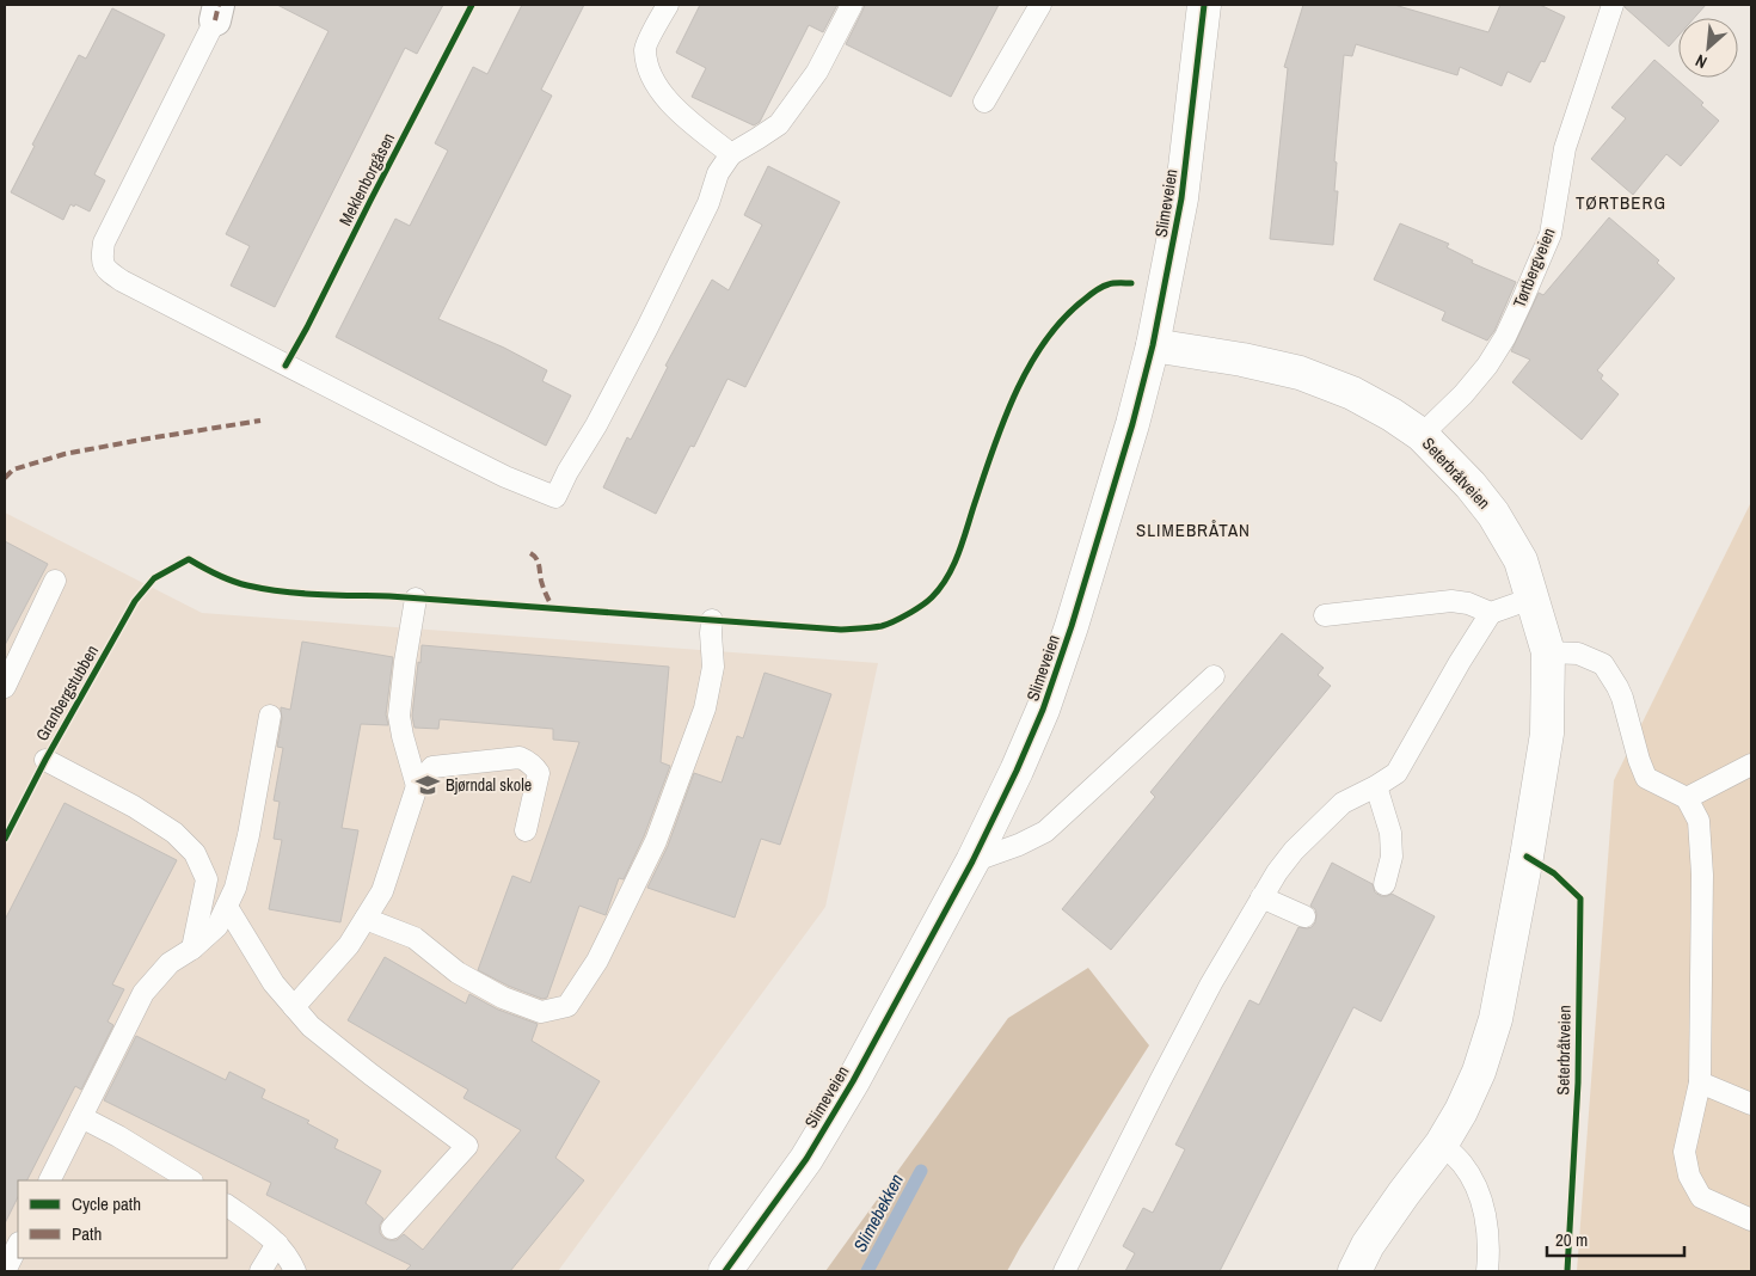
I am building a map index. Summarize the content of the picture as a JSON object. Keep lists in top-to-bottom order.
{
  "streets": {
    "street": ["Slimeveien", "Seterbråtveien"],
    "lane": ["Tørtbergveien"],
    "cycle path": ["Meklenborgåsen", "Granbergstubben"]
  },
  "crossings": [
    ["Slimeveien", "Seterbråtveien"],
    ["Tørtbergveien", "Seterbråtveien"]
  ],
  "districts": ["TØRTBERG", "SLIMEBRÅTAN"],
  "water": ["Slimebekken"],
  "places": {
    "school or university": ["Bjørndal skole"]
  },
  "legend": ["Cycle path", "Path"],
  "scale_bar": "20 m",
  "north": "bottom left"
}
